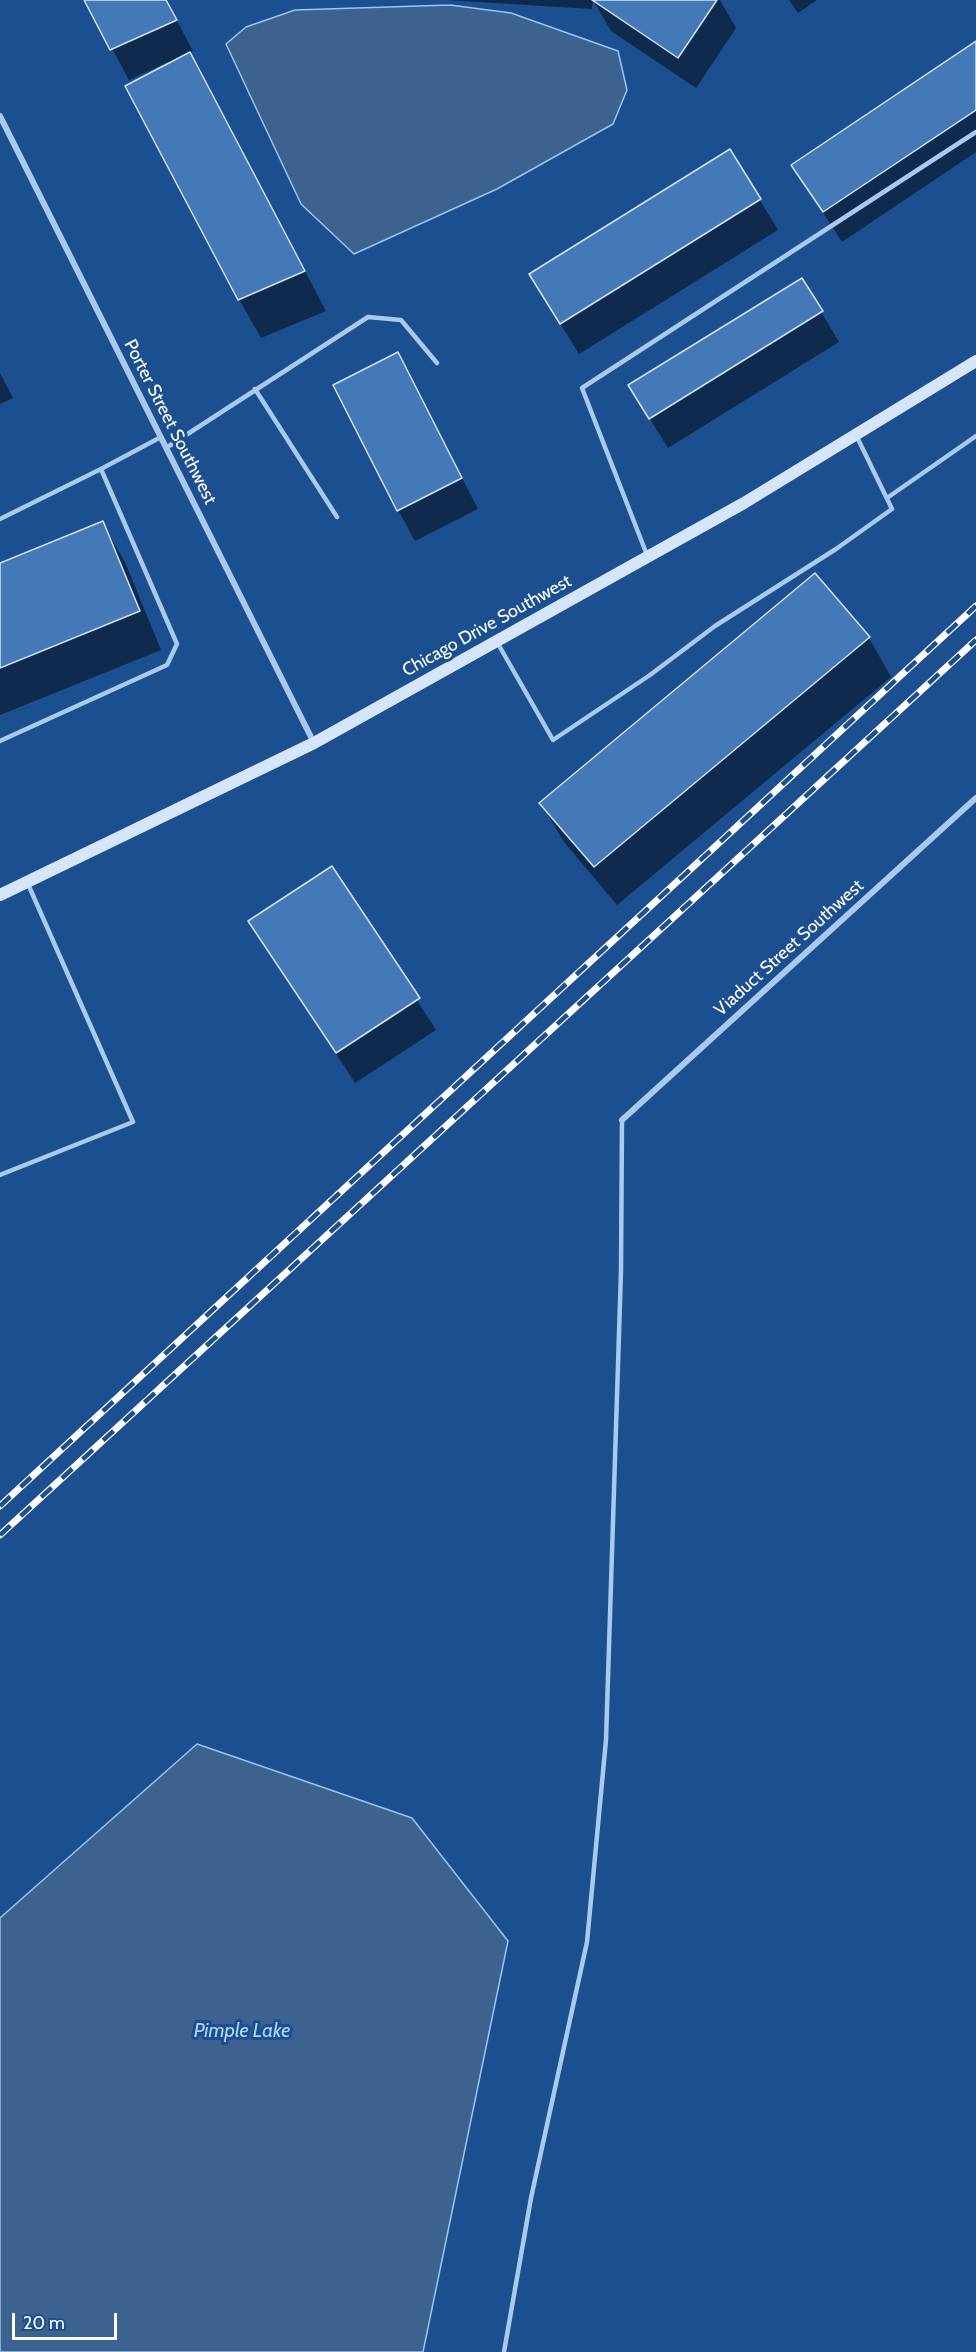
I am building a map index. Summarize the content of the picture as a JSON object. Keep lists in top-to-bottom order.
{
  "streets": {
    "main road": ["Chicago Drive Southwest"],
    "street": ["Porter Street Southwest", "Viaduct Street Southwest"]
  },
  "crossings": [
    ["Porter Street Southwest", "Chicago Drive Southwest"]
  ],
  "water": ["Pimple Lake"],
  "scale_bar": "20 m"
}
